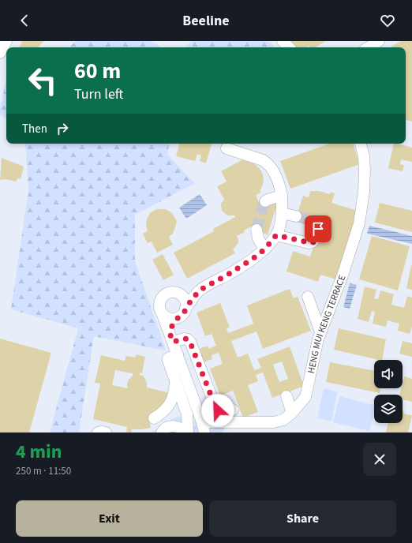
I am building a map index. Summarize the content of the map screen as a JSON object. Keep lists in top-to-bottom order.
{
  "streets": {
    "street": ["HENG MUI KENG TERRACE"]
  },
  "page": {
    "header": "Beeline",
    "turn": ["60 m", "Turn left"],
    "then": "Then",
    "heading": ["4 min", "250 m · 11:50"],
    "buttons": ["Exit", "Share"]
  }
}
